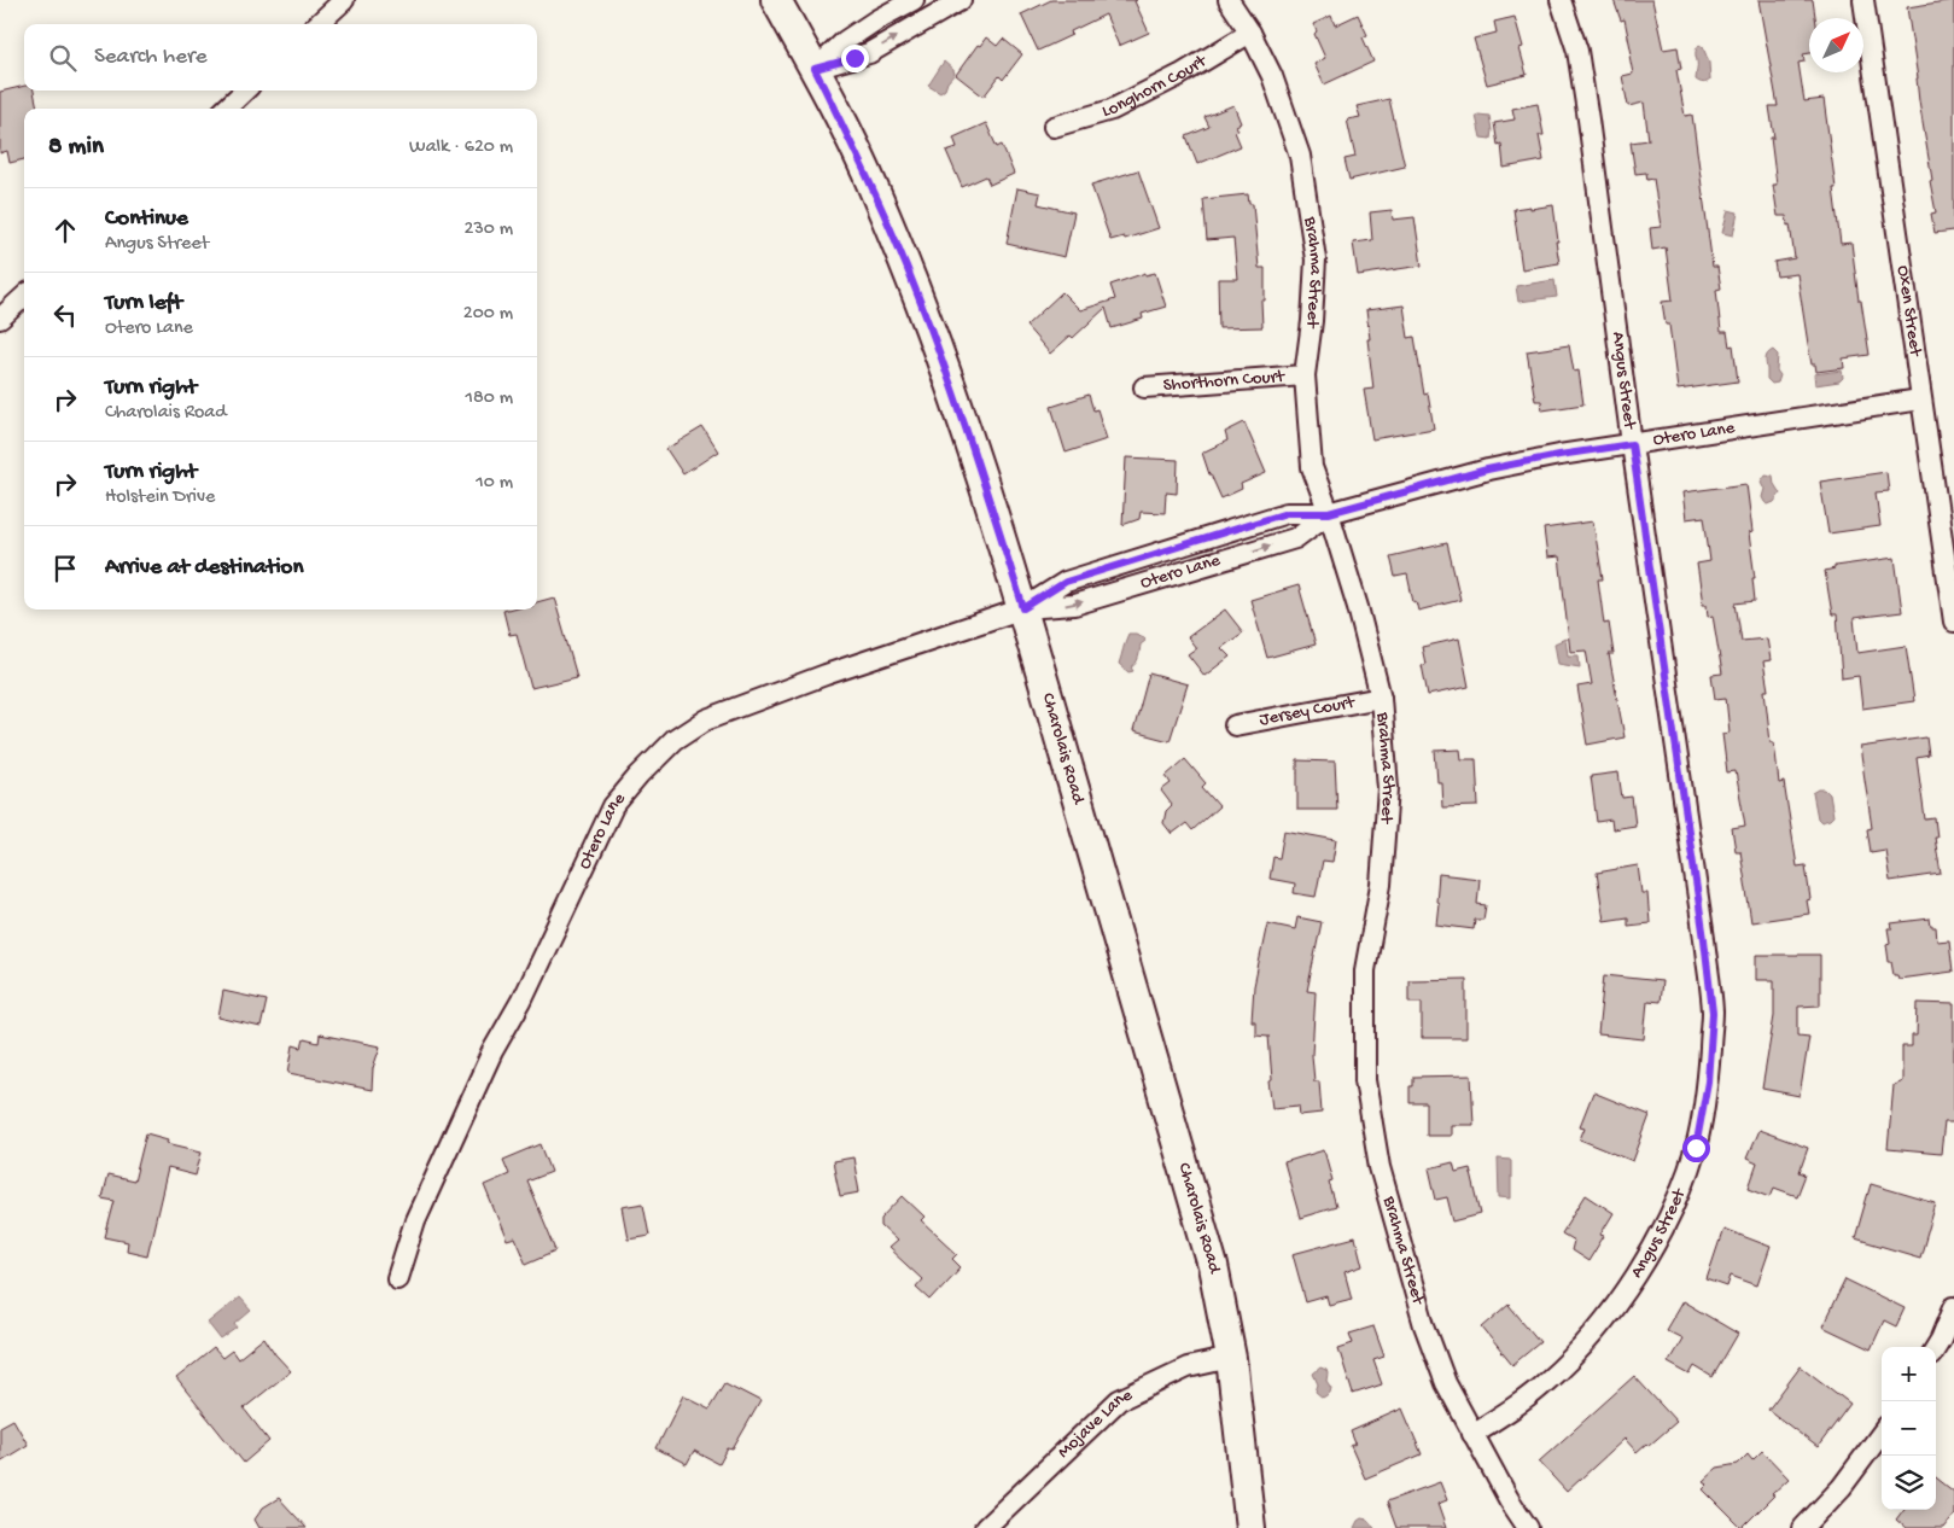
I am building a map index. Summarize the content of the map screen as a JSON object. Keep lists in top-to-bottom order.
{
  "streets": {
    "street": [
      "Longhorn Court",
      "Brahma Street",
      "Oxen Street",
      "Angus Street",
      "Shorthorn Court",
      "Otero Lane",
      "Jersey Court",
      "Charolais Road",
      "Mojave Lane"
    ]
  },
  "crossings": [
    ["Longhorn Court", "Brahma Street"],
    ["Brahma Street", "Angus Street"],
    ["Brahma Street", "Shorthorn Court"],
    ["Brahma Street", "Otero Lane"],
    ["Brahma Street", "Jersey Court"],
    ["Oxen Street", "Otero Lane"],
    ["Angus Street", "Otero Lane"],
    ["Otero Lane", "Charolais Road"],
    ["Charolais Road", "Mojave Lane"]
  ],
  "north": "top right",
  "page": {
    "search": "Search here",
    "heading": ["8 min", "Walk · 620 m"],
    "list": [
      ["Continue", "Angus Street", "230 m"],
      ["Turn left", "Otero Lane", "200 m"],
      ["Turn right", "Charolais Road", "180 m"],
      ["Turn right", "Holstein Drive", "10 m"],
      "Arrive at destination"
    ],
    "map_buttons": ["+", "−"]
  }
}
